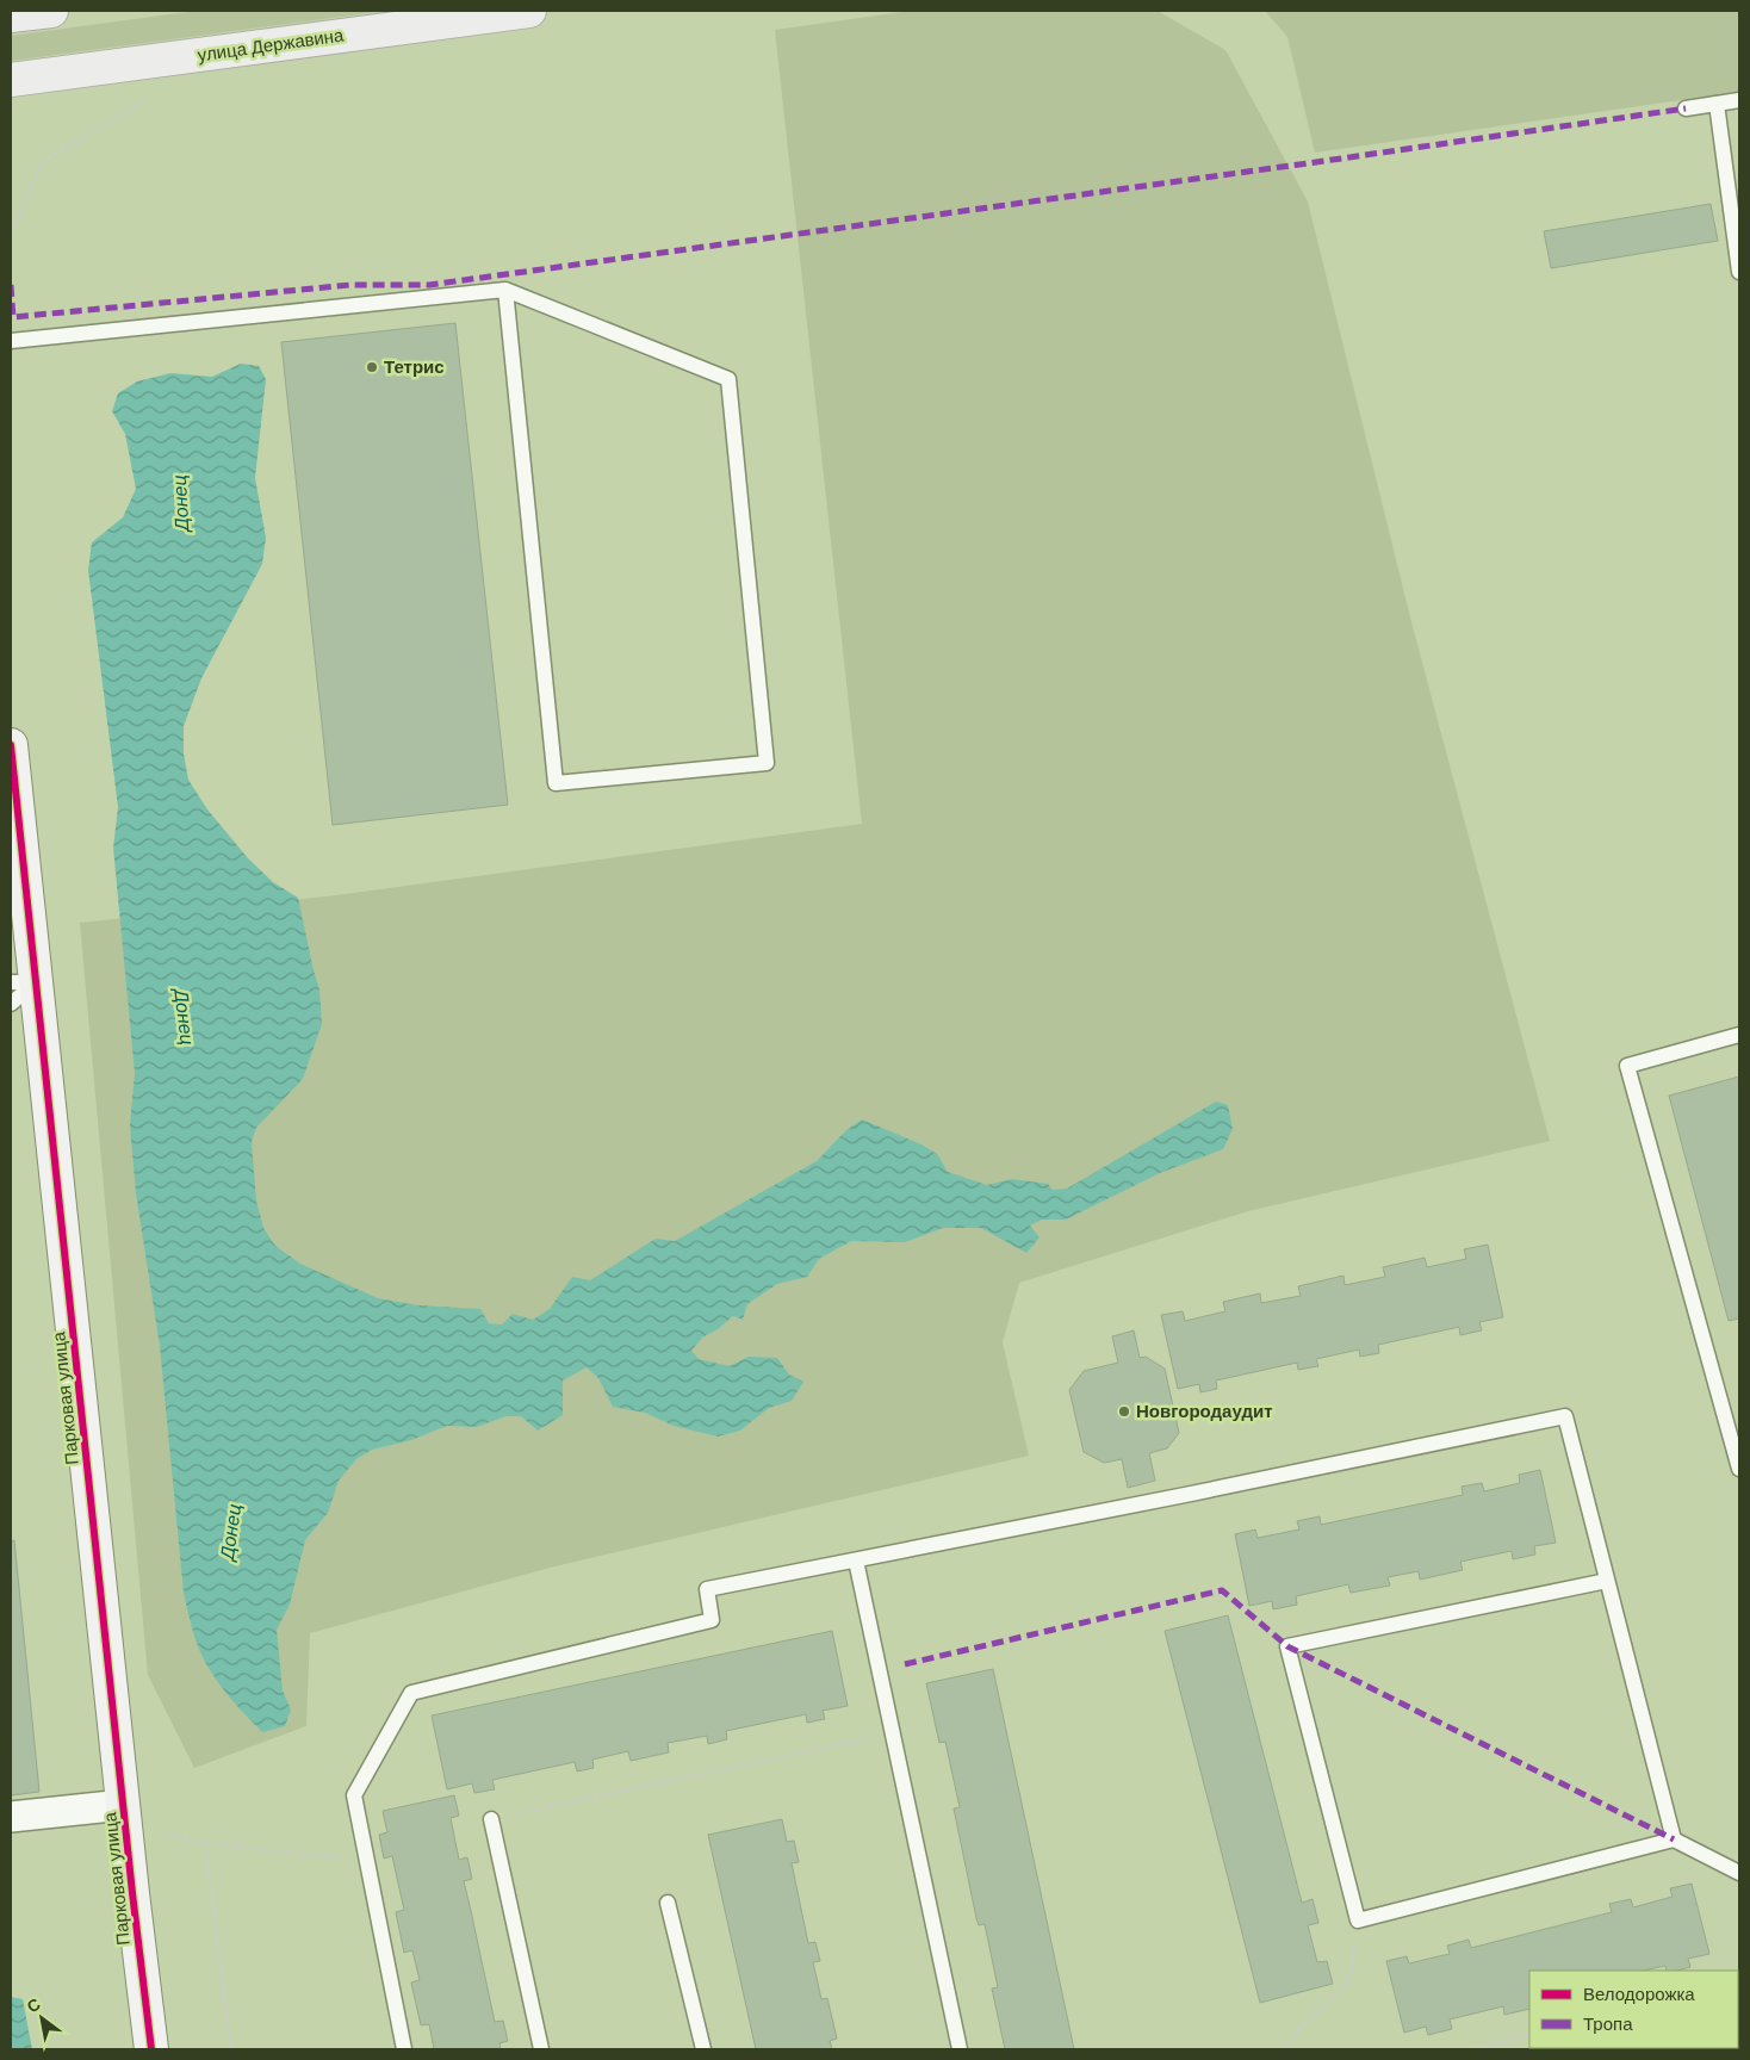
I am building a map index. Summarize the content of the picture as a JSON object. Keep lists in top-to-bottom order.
{
  "streets": {
    "main road": ["улица Державина"],
    "street": ["Парковая улица"]
  },
  "water": ["Донец"],
  "places": ["Тетрис", "Новгородаудит"],
  "legend": ["Велодорожка", "Тропа"],
  "north": "top left"
}
